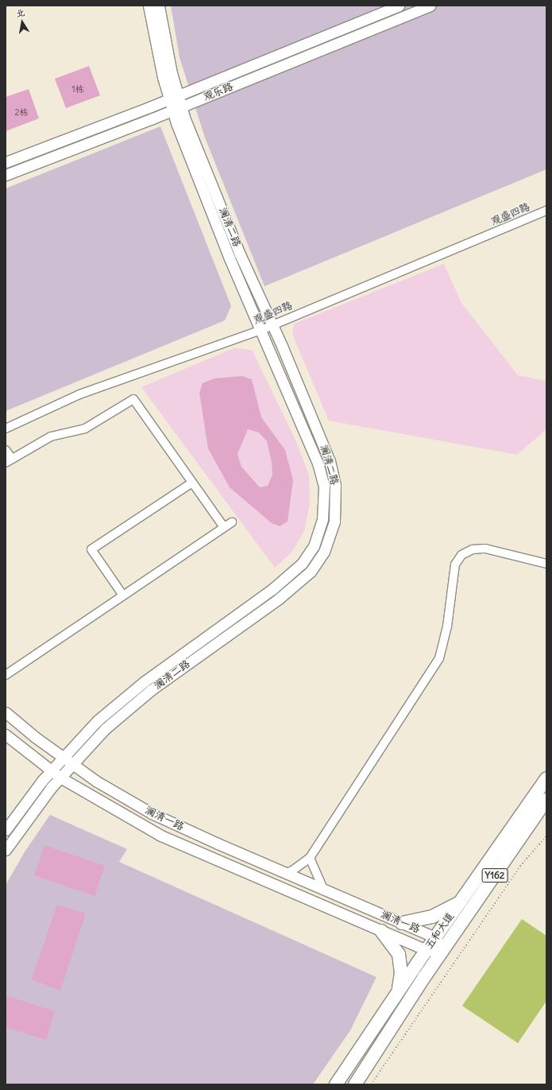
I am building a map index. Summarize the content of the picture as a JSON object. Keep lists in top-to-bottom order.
{
  "streets": {
    "main road": ["Y162", "五和大道"],
    "street": [
      "观乐路",
      "观盛四路",
      "澜清二路",
      "澜清一路"
    ]
  },
  "crossings": [
    ["观乐路", "澜清二路"],
    ["观盛四路", "澜清二路"],
    ["澜清二路", "澜清一路"],
    ["澜清一路", "五和大道"]
  ],
  "house_numbers": ["1栋", "2栋"],
  "north": "top"
}
